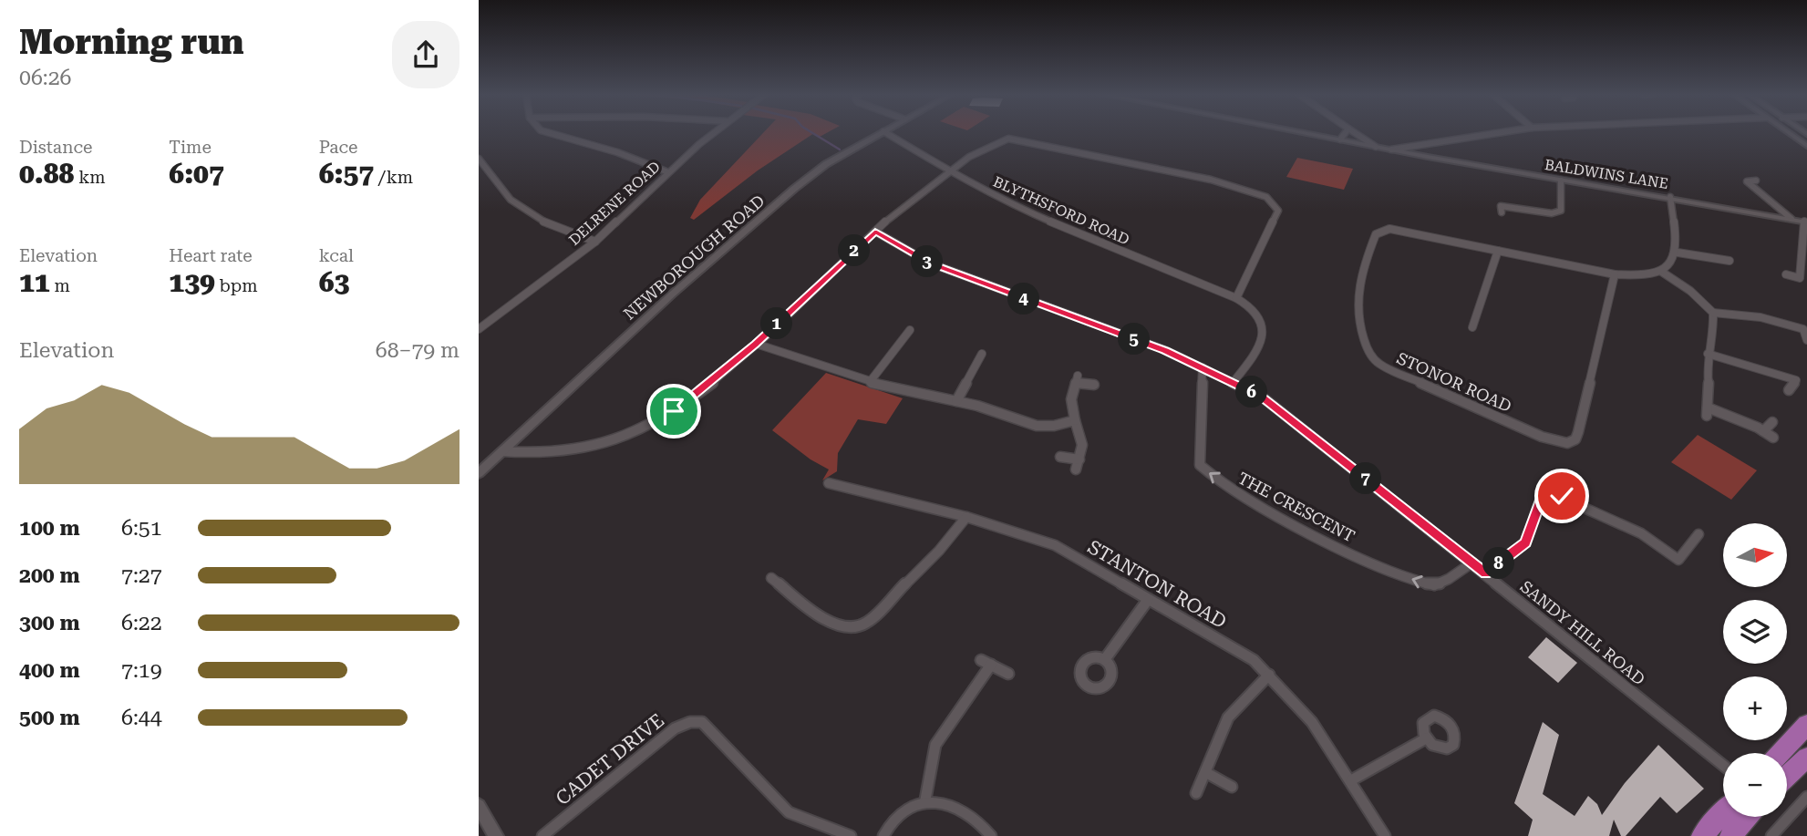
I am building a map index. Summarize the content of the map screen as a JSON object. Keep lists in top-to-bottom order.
{
  "streets": {
    "street": [
      "BALDWINS LANE",
      "DELRENE ROAD",
      "BLYTHSFORD ROAD",
      "NEWBOROUGH ROAD",
      "STONOR ROAD",
      "THE CRESCENT",
      "STANTON ROAD",
      "SANDY HILL ROAD",
      "CADET DRIVE"
    ]
  },
  "crossings": [
    ["THE CRESCENT", "SANDY HILL ROAD"]
  ],
  "one_way": ["THE CRESCENT"],
  "north": "right",
  "page": {
    "heading": ["Morning run", "06:26"],
    "stats": [
      ["Distance", "0.88 km"],
      ["Time", "6:07"],
      ["Pace", "6:57 /km"],
      ["Elevation", "11 m"],
      ["Heart rate", "139 bpm"],
      ["kcal", "63"]
    ],
    "pins": [
      "2",
      "3",
      "4",
      "1",
      "5",
      "6",
      "7",
      "8"
    ],
    "chart": ["Elevation", "68–79 m"],
    "list": [
      {
        "name": "100 m",
        "note": "6:51"
      },
      {
        "name": "200 m",
        "note": "7:27"
      },
      {
        "name": "300 m",
        "note": "6:22"
      },
      {
        "name": "400 m",
        "note": "7:19"
      },
      {
        "name": "500 m",
        "note": "6:44"
      }
    ],
    "map_buttons": ["+", "−"]
  }
}
